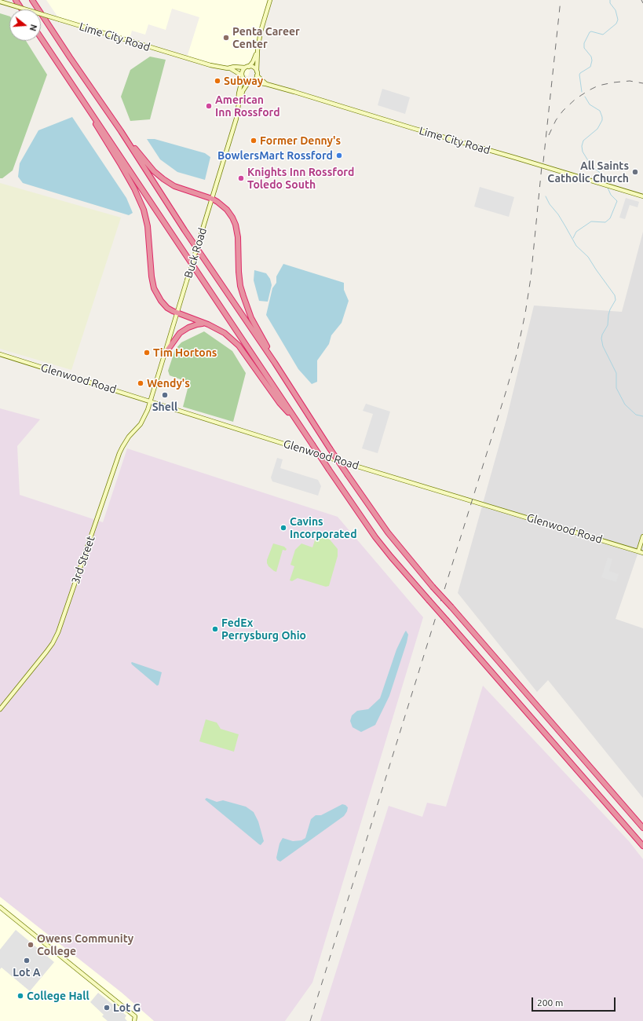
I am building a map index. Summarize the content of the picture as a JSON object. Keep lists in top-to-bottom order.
{
  "streets": {
    "street": [
      "Lime City Road",
      "Buck Road",
      "Glenwood Road",
      "3rd Street"
    ]
  },
  "crossings": [
    ["Lime City Road", "Buck Road"],
    ["Buck Road", "Glenwood Road"],
    ["Buck Road", "3rd Street"],
    ["Glenwood Road", "3rd Street"]
  ],
  "places": [
    "Penta Career Center",
    "Subway",
    "American Inn Rossford",
    "Former Denny's",
    "BowlersMart Rossford",
    "All Saints Catholic Church",
    "Knights Inn Rossford Toledo South",
    "Tim Hortons",
    "Wendy's",
    "Shell",
    "Cavins Incorporated",
    "FedEx Perrysburg Ohio",
    "Owens Community College",
    "Lot A",
    "College Hall",
    "Lot G"
  ],
  "scale_bar": "200 m",
  "north": "right"
}
